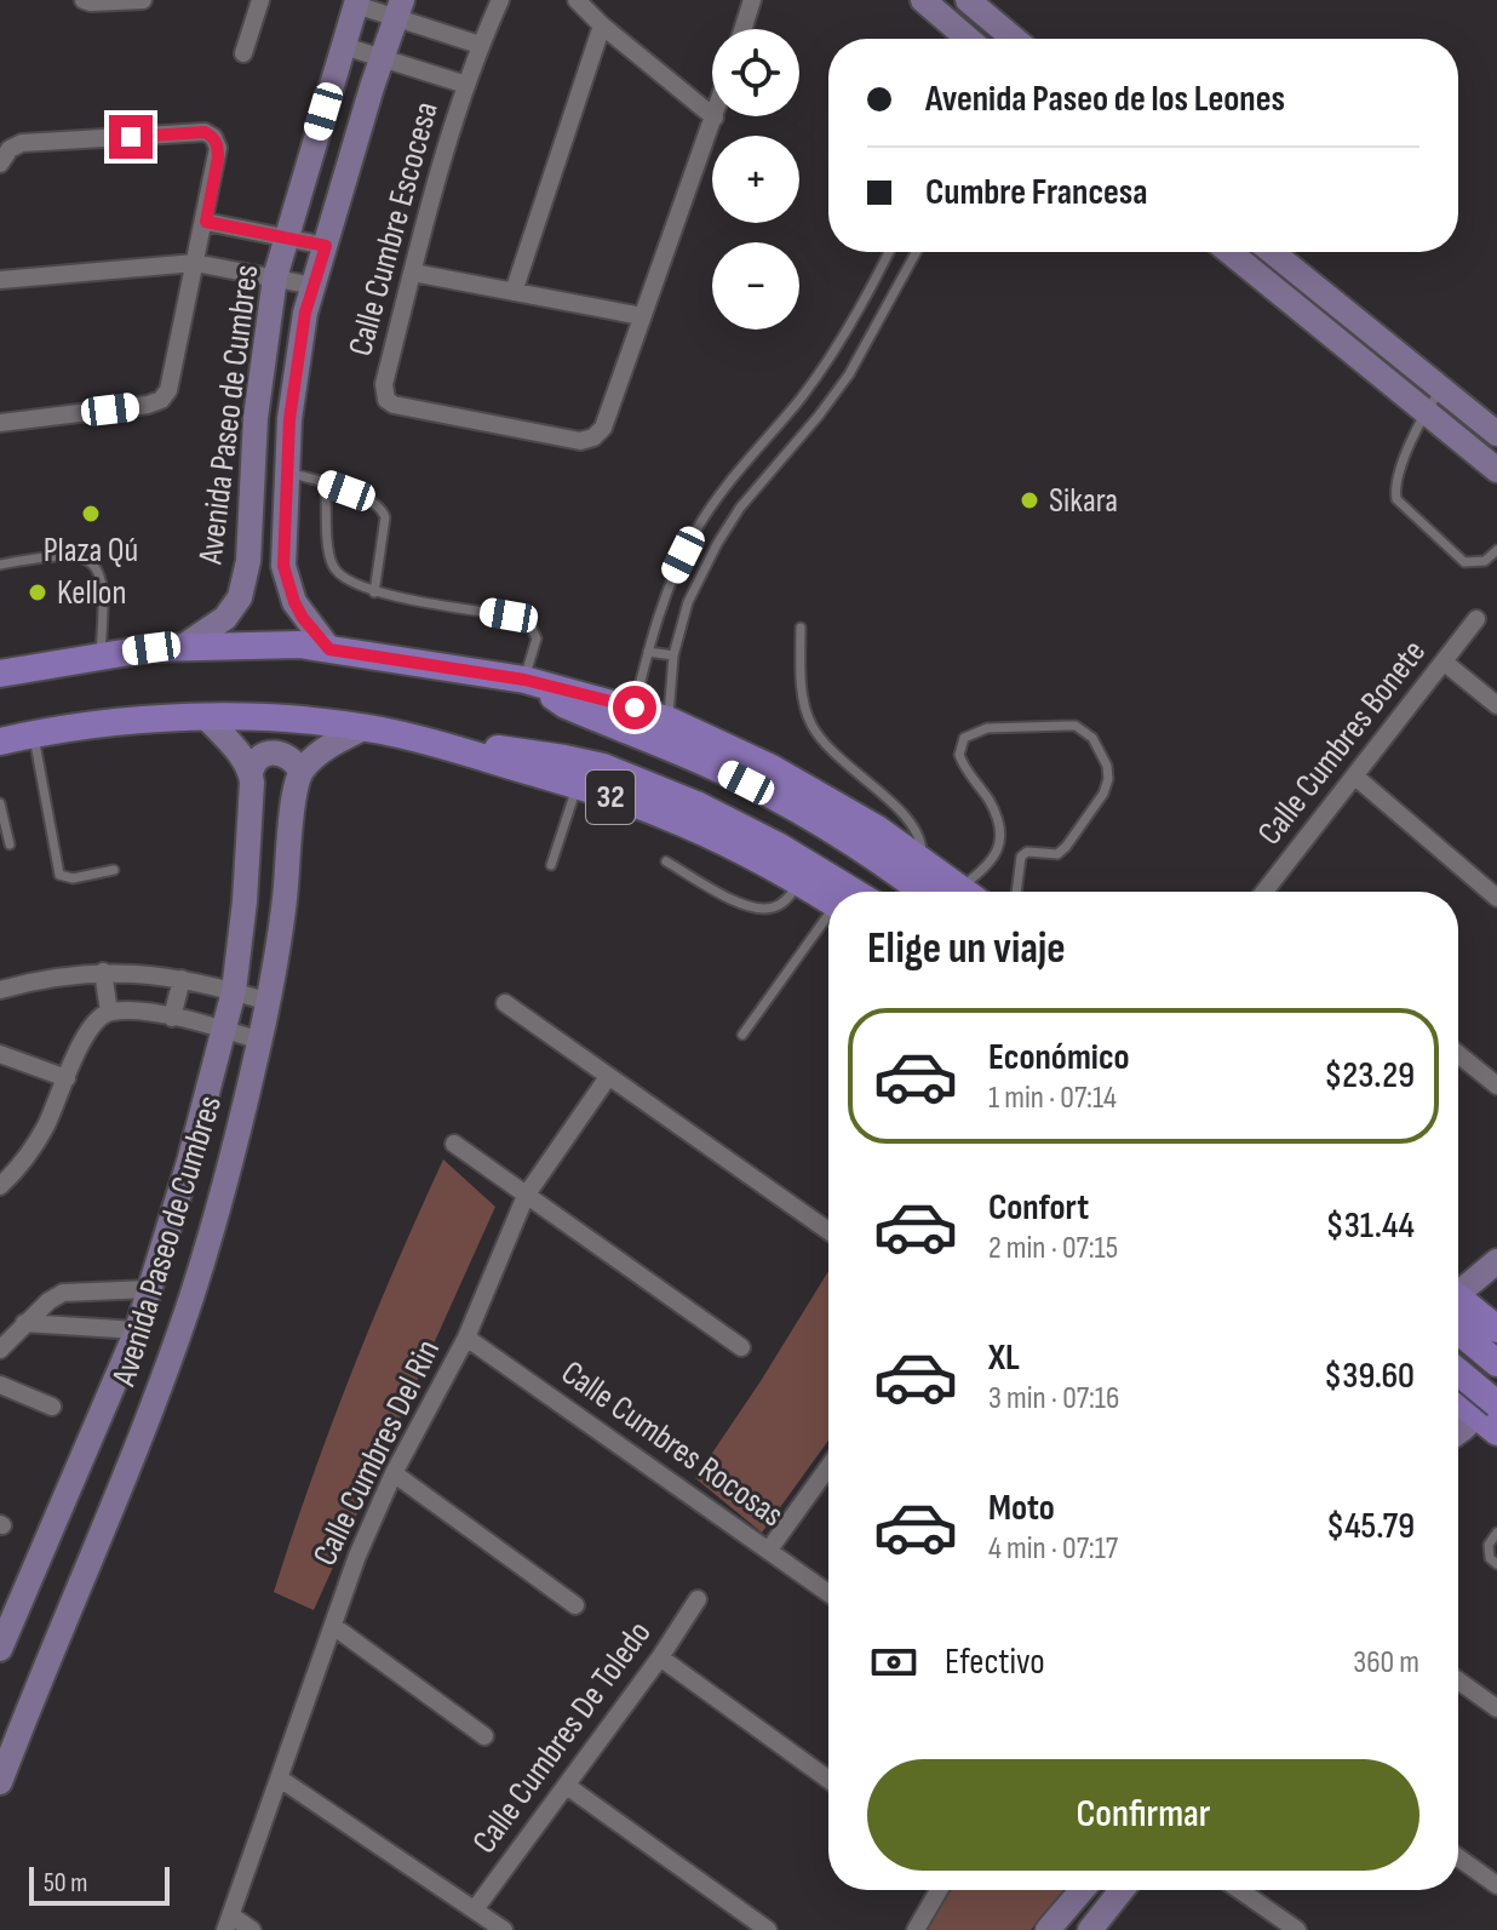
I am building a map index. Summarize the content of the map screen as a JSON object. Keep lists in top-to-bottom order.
{
  "streets": {
    "main road": ["32"],
    "street": [
      "Calle Cumbre Escocesa",
      "Avenida Paseo de Cumbres",
      "Calle Cumbres Bonete",
      "Calle Cumbres Rocosas",
      "Calle Cumbres Del Rin",
      "Calle Cumbres De Toledo"
    ]
  },
  "crossings": [
    ["Calle Cumbres Rocosas", "Calle Cumbres Del Rin"]
  ],
  "places": ["Sikara", "Plaza Qú", "Kellon"],
  "scale_bar": "50 m",
  "page": {
    "map_buttons": ["+", "−"],
    "banner": ["Avenida Paseo de los Leones", "Cumbre Francesa"],
    "heading": "Elige un viaje",
    "list": [
      {
        "name": "Económico",
        "note": "1 min · 07:14",
        "value": "$23.29"
      },
      {
        "name": "Confort",
        "note": "2 min · 07:15",
        "value": "$31.44"
      },
      {
        "name": "XL",
        "note": "3 min · 07:16",
        "value": "$39.60"
      },
      {
        "name": "Moto",
        "note": "4 min · 07:17",
        "value": "$45.79"
      }
    ],
    "pay": ["Efectivo", "360 m"],
    "buttons": "Confirmar",
    "scale": "50 m"
  }
}
